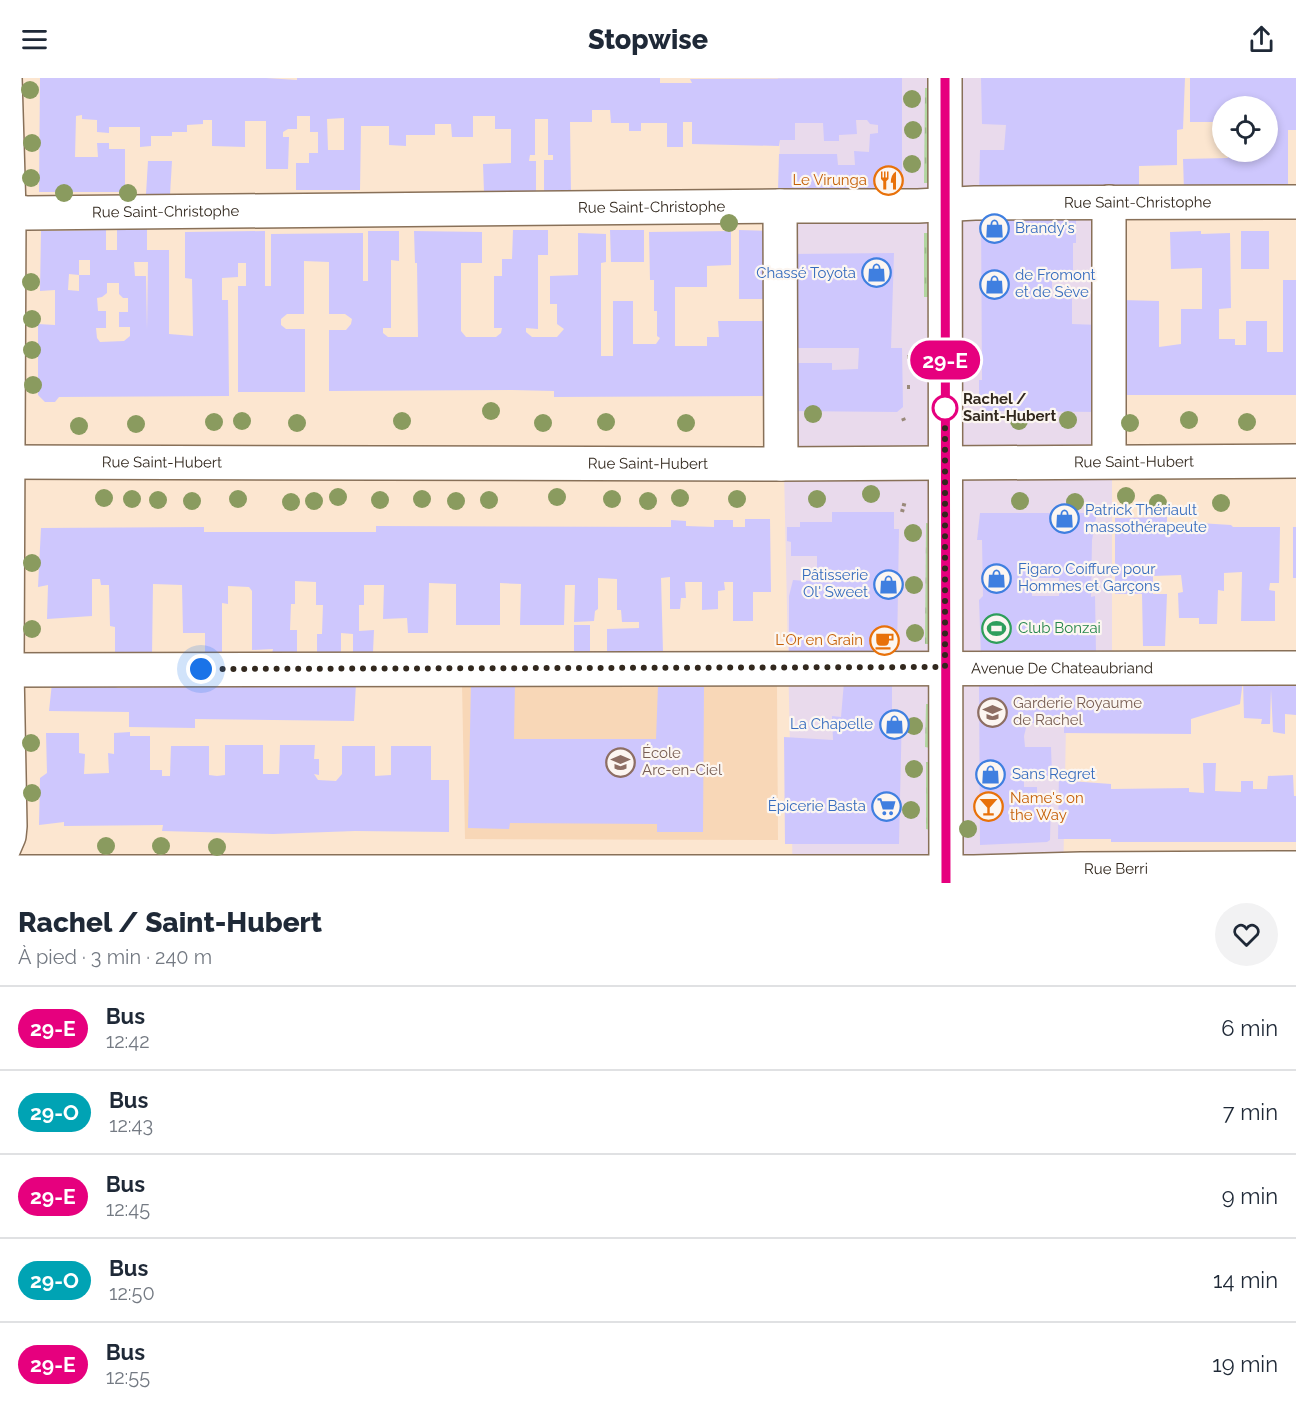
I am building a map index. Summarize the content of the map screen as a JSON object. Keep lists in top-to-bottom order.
{
  "streets": {
    "street": [
      "Rue Saint-Christophe",
      "Rue Saint-Hubert",
      "Avenue De Chateaubriand",
      "Rue Berri"
    ]
  },
  "places": {
    "restaurant": ["Le Virunga"],
    "shop": [
      "Brandy's",
      "Chassé Toyota",
      "de Fromont et de Sève",
      "Patrick Thériault massothérapeute",
      "Figaro Coiffure pour Hommes et Garçons",
      "Pâtisserie Ol' Sweet",
      "La Chapelle",
      "Sans Regret"
    ],
    "other": ["Rachel / Saint-Hubert"],
    "sports": ["Club Bonzai"],
    "cafe": ["L'Or en Grain"],
    "school or university": ["Garderie Royaume de Rachel", "École Arc-en-Ciel"],
    "supermarket": ["Épicerie Basta"],
    "bar": ["Name's on the Way"]
  },
  "lines": ["bus line 29-E"],
  "page": {
    "header": "Stopwise",
    "on_map": "29-E",
    "heading": ["Rachel / Saint-Hubert", "À pied · 3 min · 240 m"],
    "list": [
      {
        "mark": "29-E",
        "name": "Bus",
        "note": "12:42",
        "value": "6 min"
      },
      {
        "mark": "29-O",
        "name": "Bus",
        "note": "12:43",
        "value": "7 min"
      },
      {
        "mark": "29-E",
        "name": "Bus",
        "note": "12:45",
        "value": "9 min"
      },
      {
        "mark": "29-O",
        "name": "Bus",
        "note": "12:50",
        "value": "14 min"
      },
      {
        "mark": "29-E",
        "name": "Bus",
        "note": "12:55",
        "value": "19 min"
      }
    ]
  }
}
